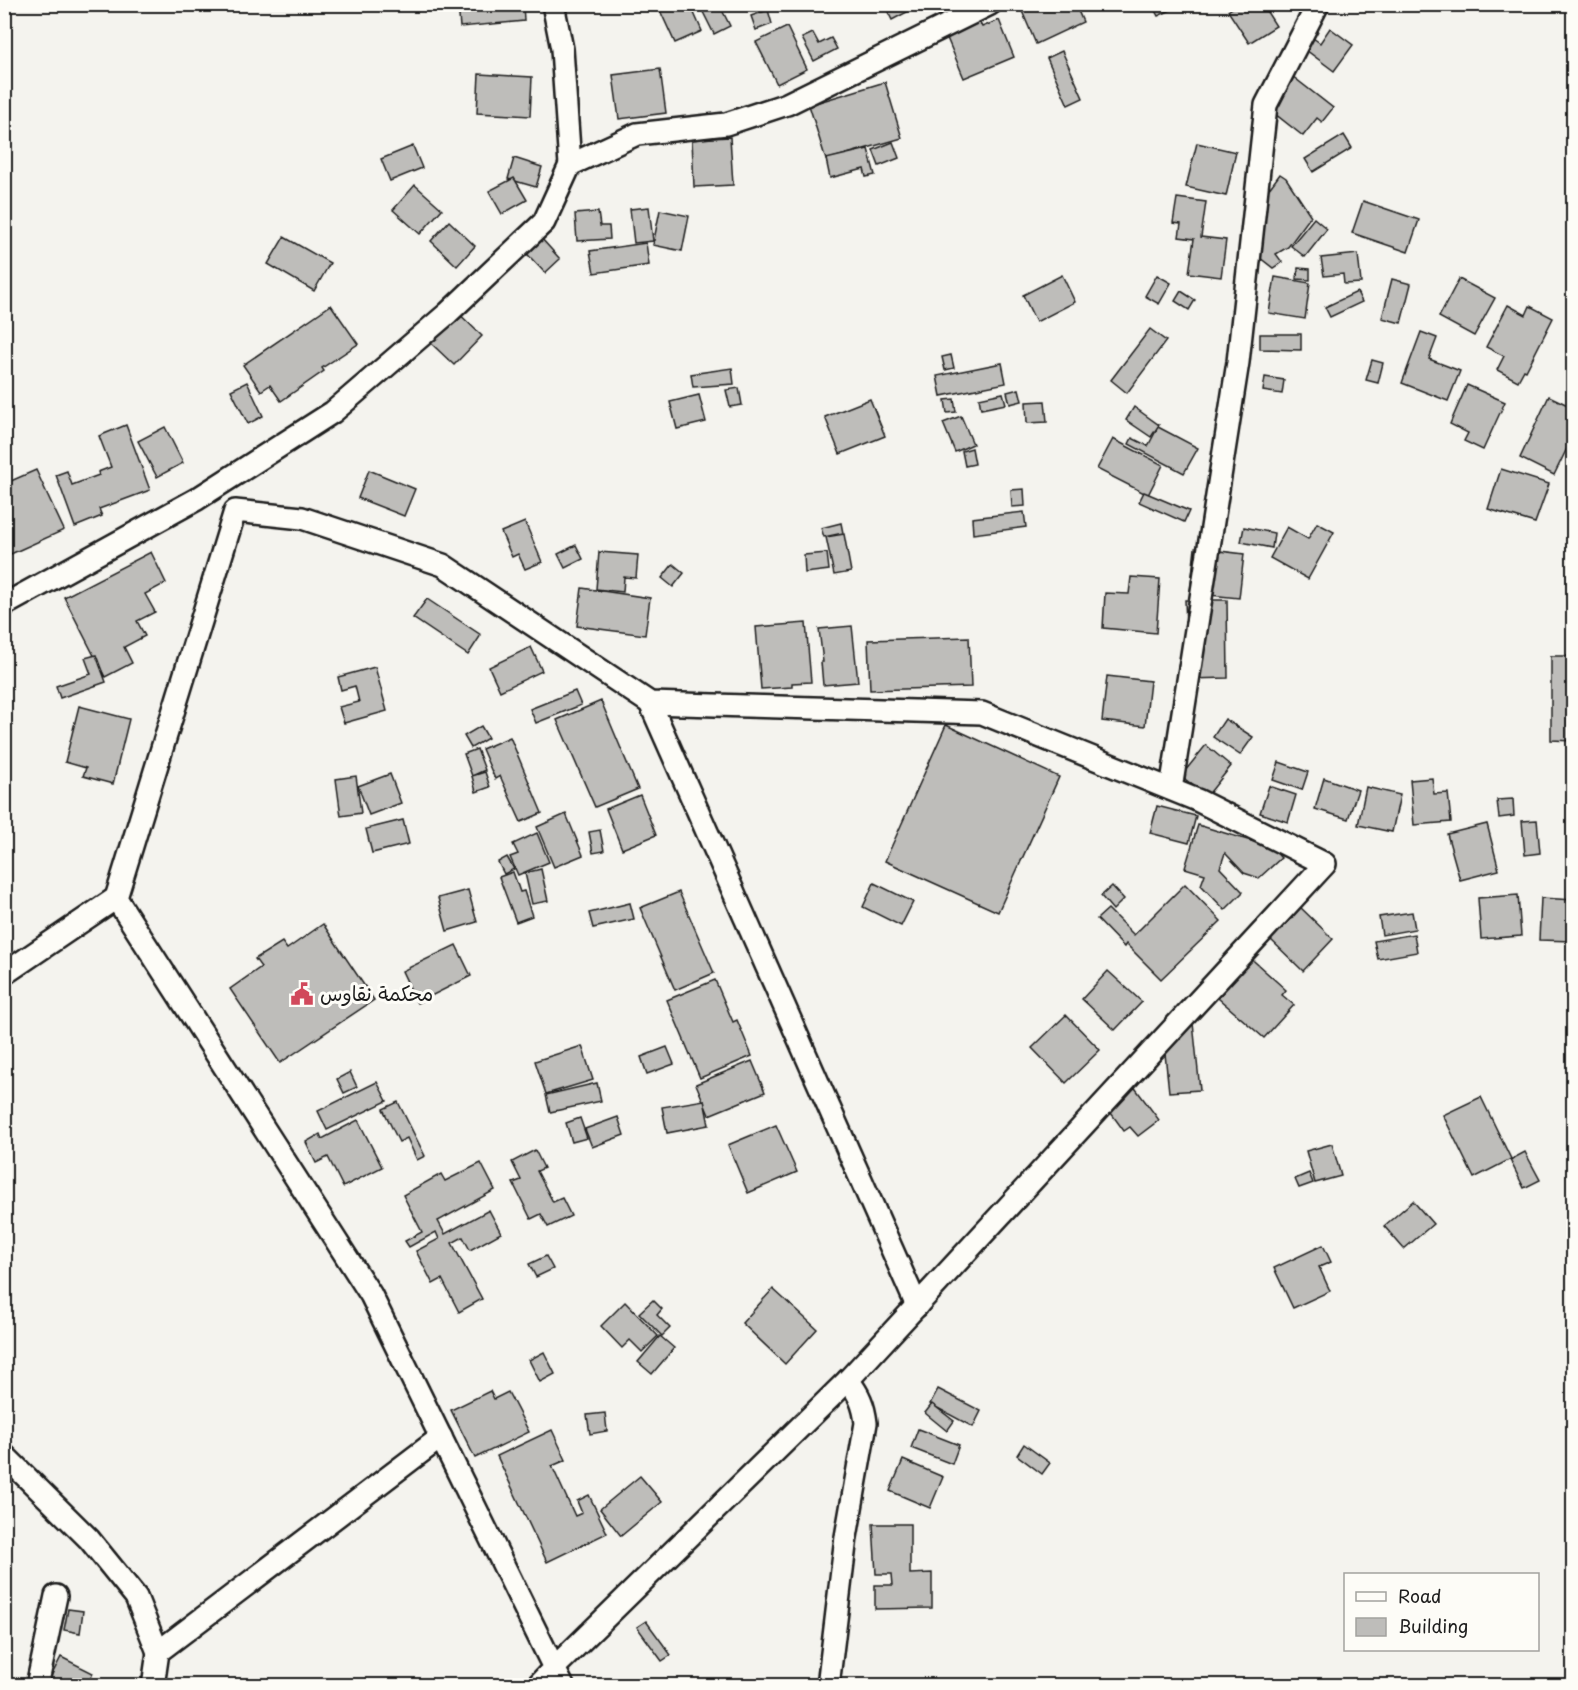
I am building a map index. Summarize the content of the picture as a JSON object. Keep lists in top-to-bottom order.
{
  "places": {
    "public building": ["محكمة نقاوس"]
  },
  "legend": ["Road", "Building"]
}
